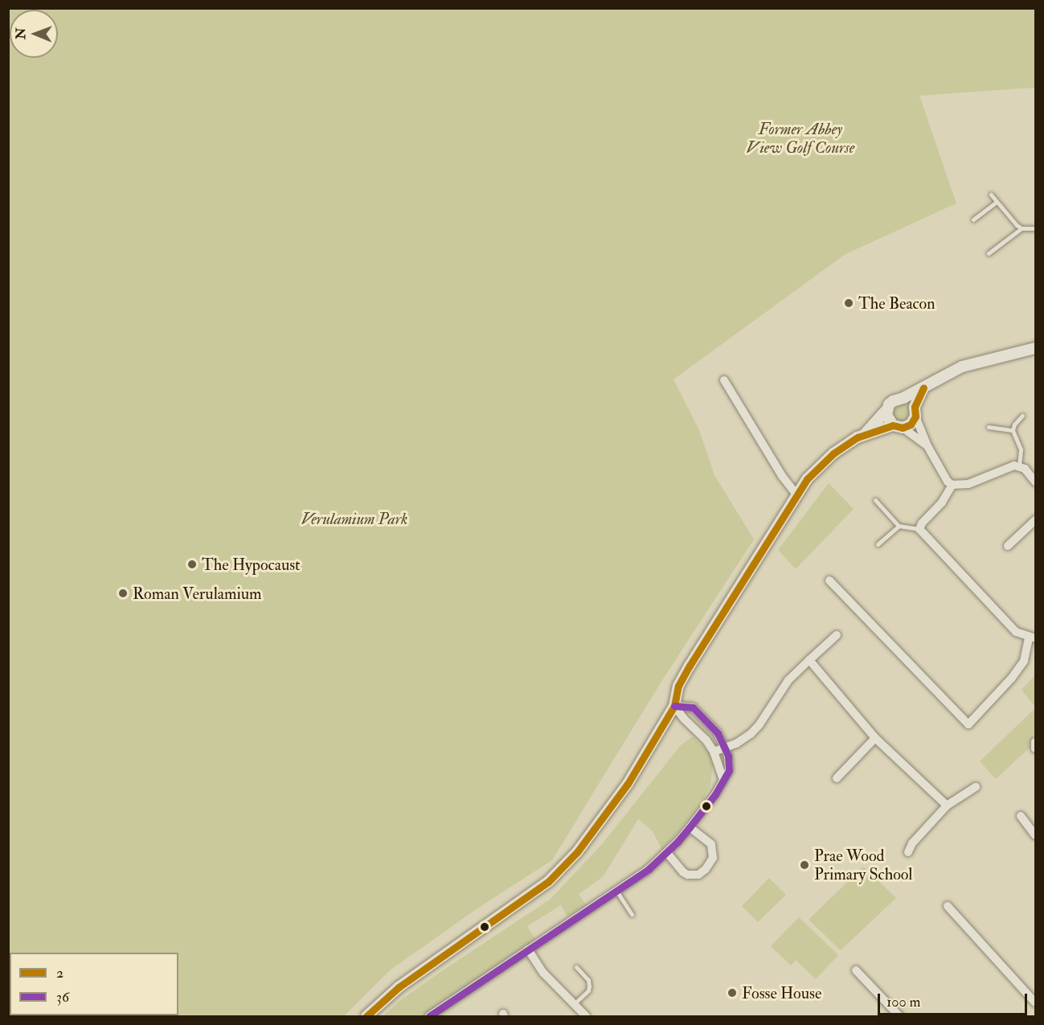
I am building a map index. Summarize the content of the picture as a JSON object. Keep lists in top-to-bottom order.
{
  "parks": ["Former Abbey View Golf Course", "Verulamium Park"],
  "places": [
    "The Beacon",
    "The Hypocaust",
    "Roman Verulamium",
    "Prae Wood Primary School",
    "Fosse House"
  ],
  "lines": ["transit line 2", "transit line 36"],
  "legend": ["2", "36"],
  "scale_bar": "100 m",
  "north": "left"
}
